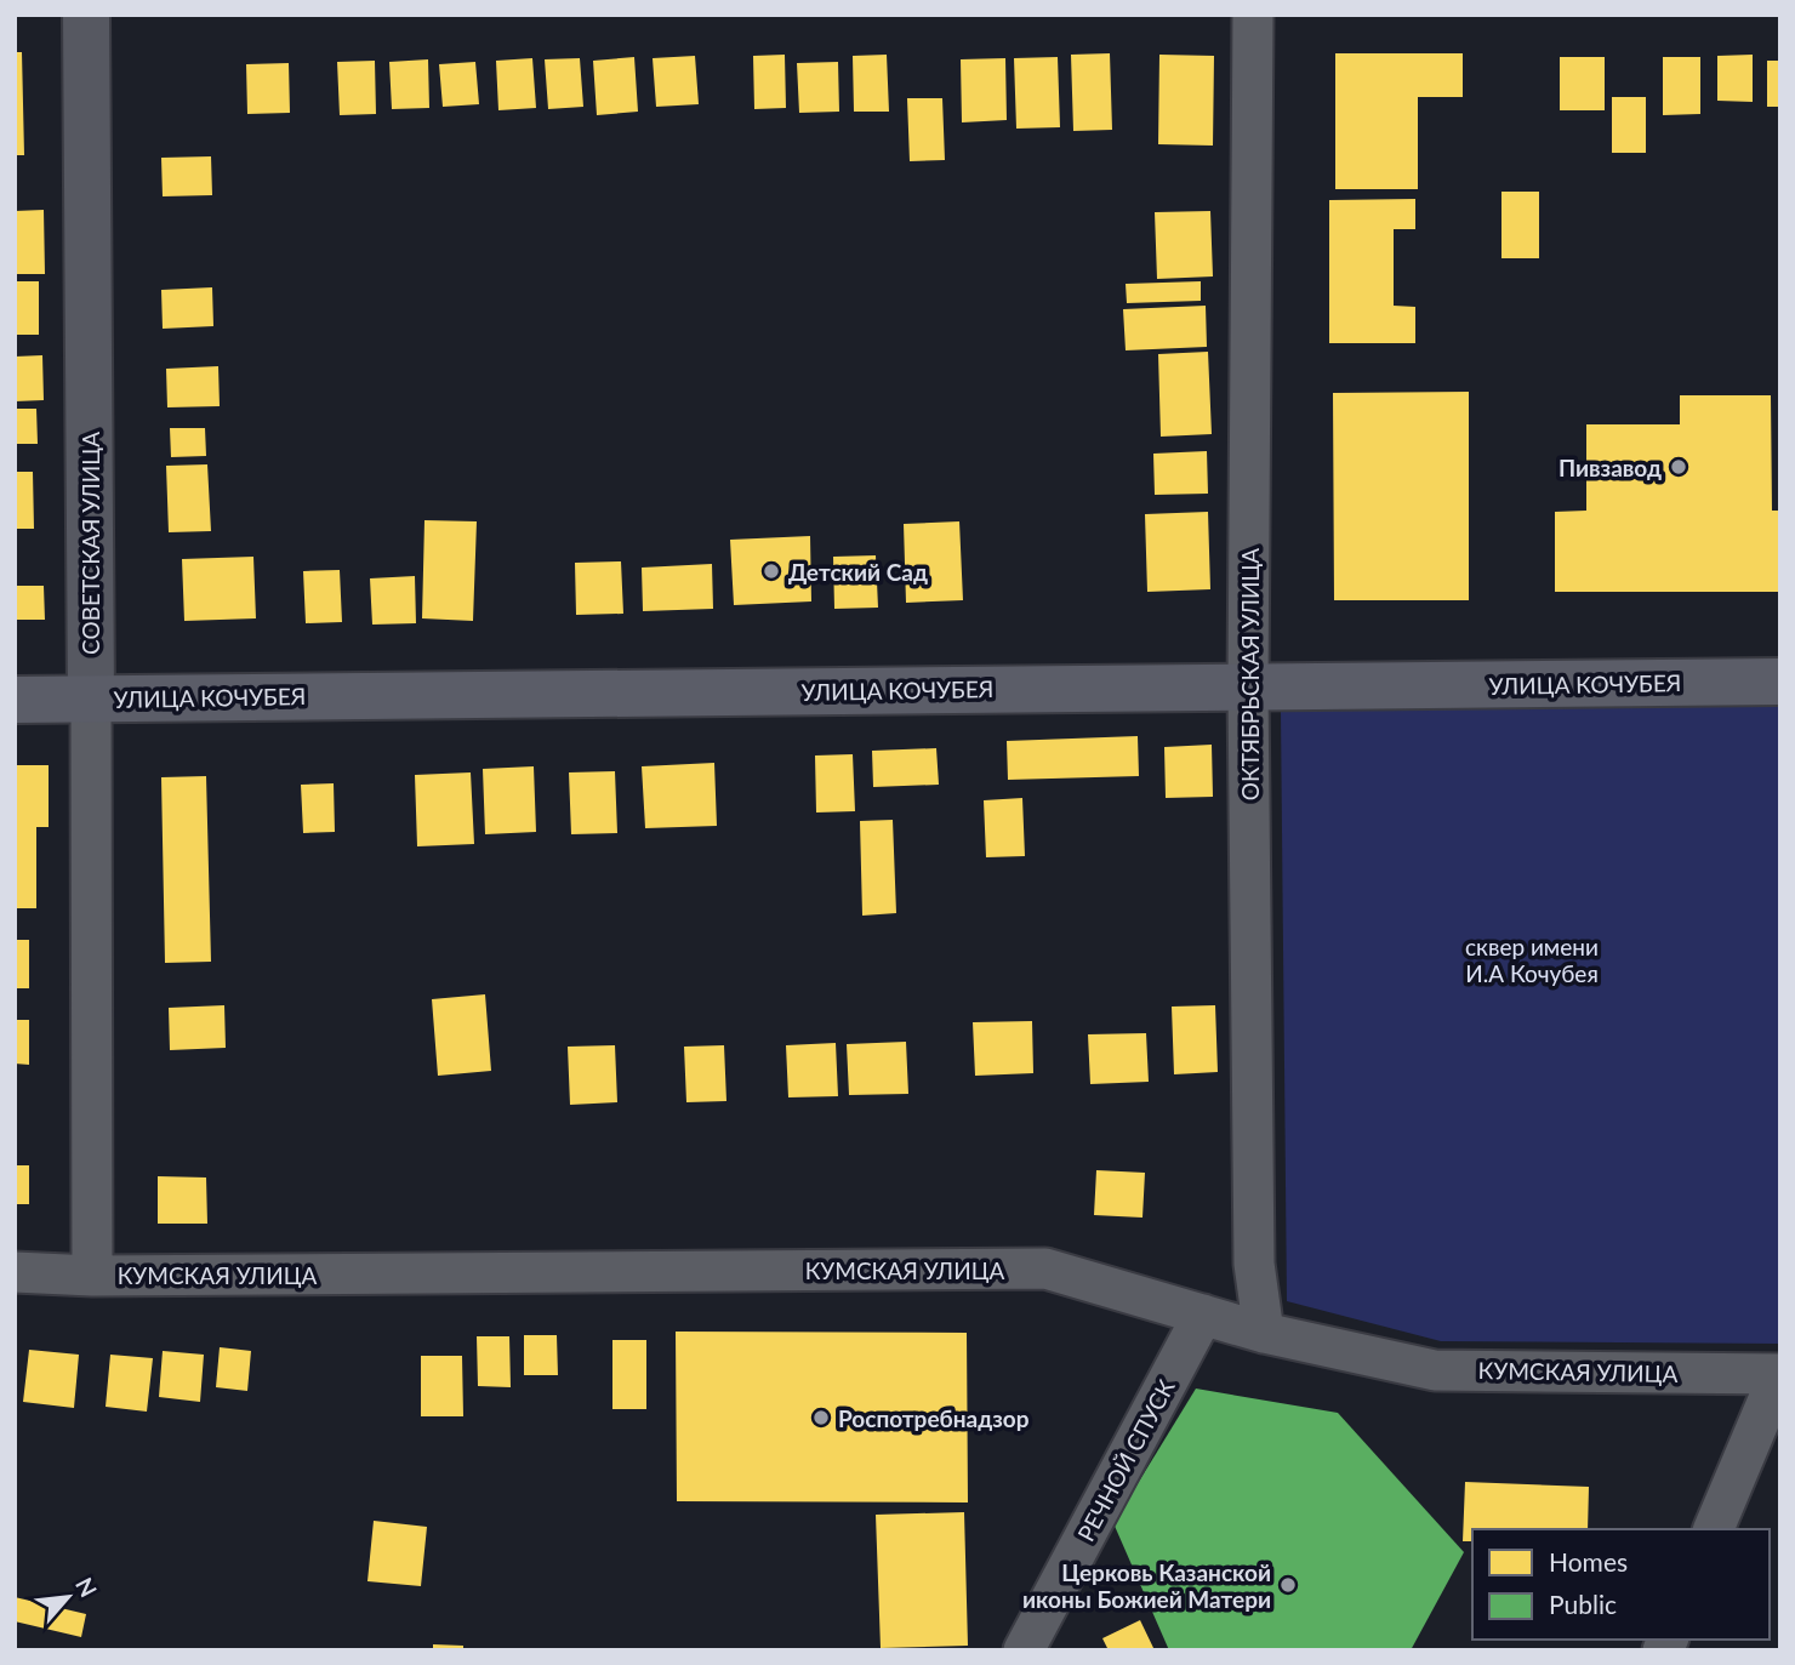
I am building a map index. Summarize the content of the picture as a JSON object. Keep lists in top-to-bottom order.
{
  "streets": {
    "main road": ["УЛИЦА КОЧУБЕЯ"],
    "street": [
      "СОВЕТСКАЯ УЛИЦА",
      "ОКТЯБРЬСКАЯ УЛИЦА",
      "КУМСКАЯ УЛИЦА",
      "РЕЧНОЙ СПУСК"
    ]
  },
  "crossings": [
    ["СОВЕТСКАЯ УЛИЦА", "УЛИЦА КОЧУБЕЯ"],
    ["СОВЕТСКАЯ УЛИЦА", "КУМСКАЯ УЛИЦА"],
    ["ОКТЯБРЬСКАЯ УЛИЦА", "УЛИЦА КОЧУБЕЯ"],
    ["ОКТЯБРЬСКАЯ УЛИЦА", "КУМСКАЯ УЛИЦА"],
    ["КУМСКАЯ УЛИЦА", "РЕЧНОЙ СПУСК"]
  ],
  "parks": ["сквер имени И.А Кочубея"],
  "places": [
    "Пивзавод",
    "Детский Сад",
    "Роспотребнадзор",
    "Церковь Казанской иконы Божией Матери"
  ],
  "legend": ["Homes", "Public"],
  "north": "top right"
}
